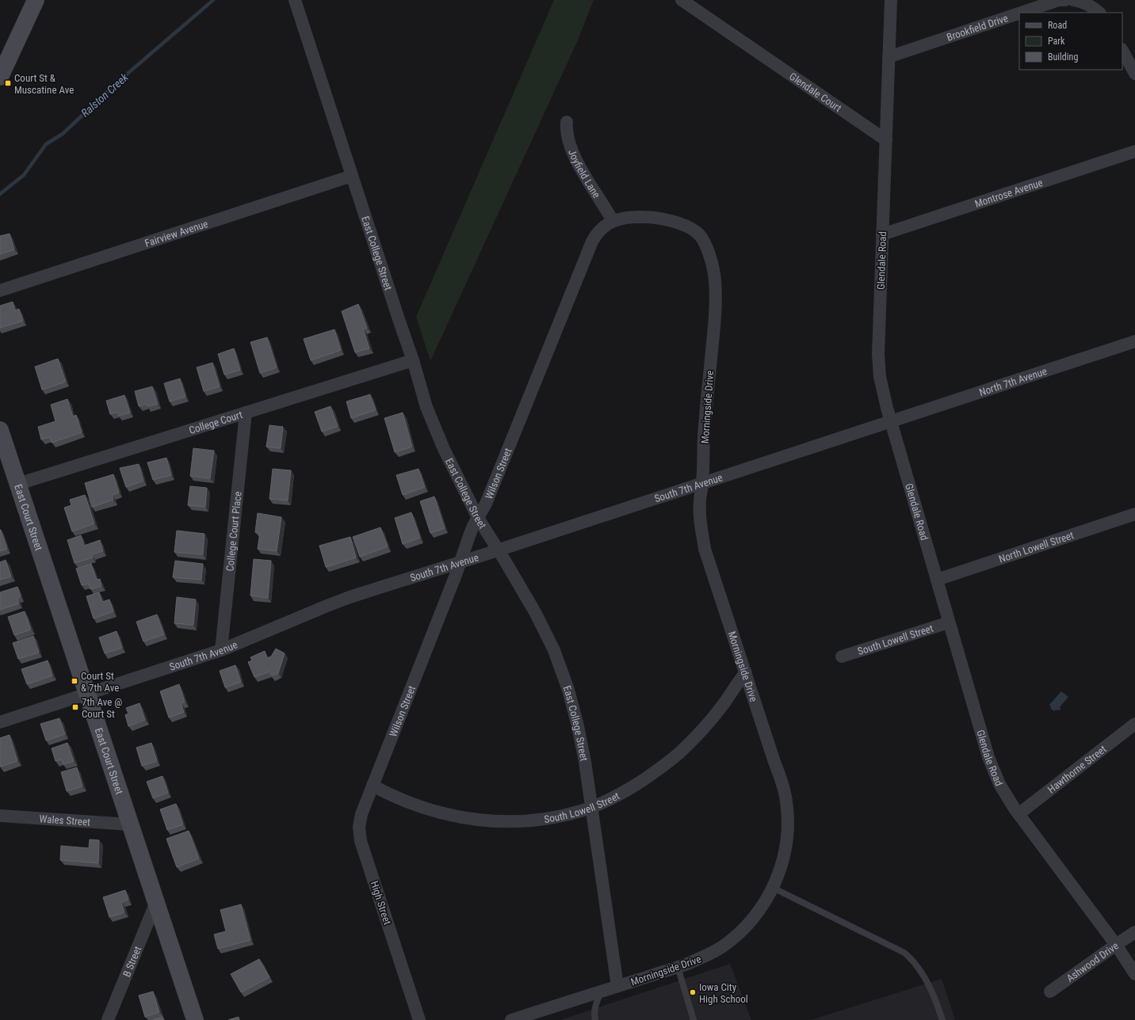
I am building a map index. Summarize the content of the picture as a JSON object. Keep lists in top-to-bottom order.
{
  "streets": {
    "street": [
      "Brookfield Drive",
      "Glendale Court",
      "Joyfield Lane",
      "Montrose Avenue",
      "Fairview Avenue",
      "East College Street",
      "Glendale Road",
      "North 7th Avenue",
      "Morningside Drive",
      "College Court",
      "Wilson Street",
      "South 7th Avenue",
      "East Court Street",
      "College Court Place",
      "North Lowell Street",
      "South Lowell Street",
      "Hawthorne Street",
      "Wales Street",
      "High Street",
      "B Street",
      "Ashwood Drive"
    ]
  },
  "crossings": [
    ["Brookfield Drive", "Glendale Road"],
    ["Glendale Court", "Glendale Road"],
    ["Joyfield Lane", "Morningside Drive"],
    ["Joyfield Lane", "Wilson Street"],
    ["Montrose Avenue", "Glendale Road"],
    ["Fairview Avenue", "East College Street"],
    ["East College Street", "Morningside Drive"],
    ["East College Street", "College Court"],
    ["East College Street", "Wilson Street"],
    ["East College Street", "South 7th Avenue"],
    ["East College Street", "South Lowell Street"],
    ["Glendale Road", "North 7th Avenue"],
    ["Glendale Road", "South 7th Avenue"],
    ["Glendale Road", "North Lowell Street"],
    ["Glendale Road", "South Lowell Street"],
    ["Glendale Road", "Hawthorne Street"],
    ["Glendale Road", "Ashwood Drive"],
    ["North 7th Avenue", "South 7th Avenue"],
    ["Morningside Drive", "Wilson Street"],
    ["Morningside Drive", "South 7th Avenue"],
    ["Morningside Drive", "South Lowell Street"],
    ["College Court", "East Court Street"],
    ["College Court", "College Court Place"],
    ["Wilson Street", "South 7th Avenue"],
    ["Wilson Street", "South Lowell Street"],
    ["Wilson Street", "High Street"],
    ["South 7th Avenue", "East Court Street"],
    ["South 7th Avenue", "College Court Place"],
    ["East Court Street", "Wales Street"],
    ["East Court Street", "B Street"],
    ["South Lowell Street", "High Street"]
  ],
  "water": ["Ralston Creek"],
  "places": {
    "transit": ["Court St & Muscatine Ave", "Court St & 7th Ave", "7th Ave @ Court St"],
    "other": ["Iowa City High School"]
  },
  "legend": ["Road", "Park", "Building"]
}
